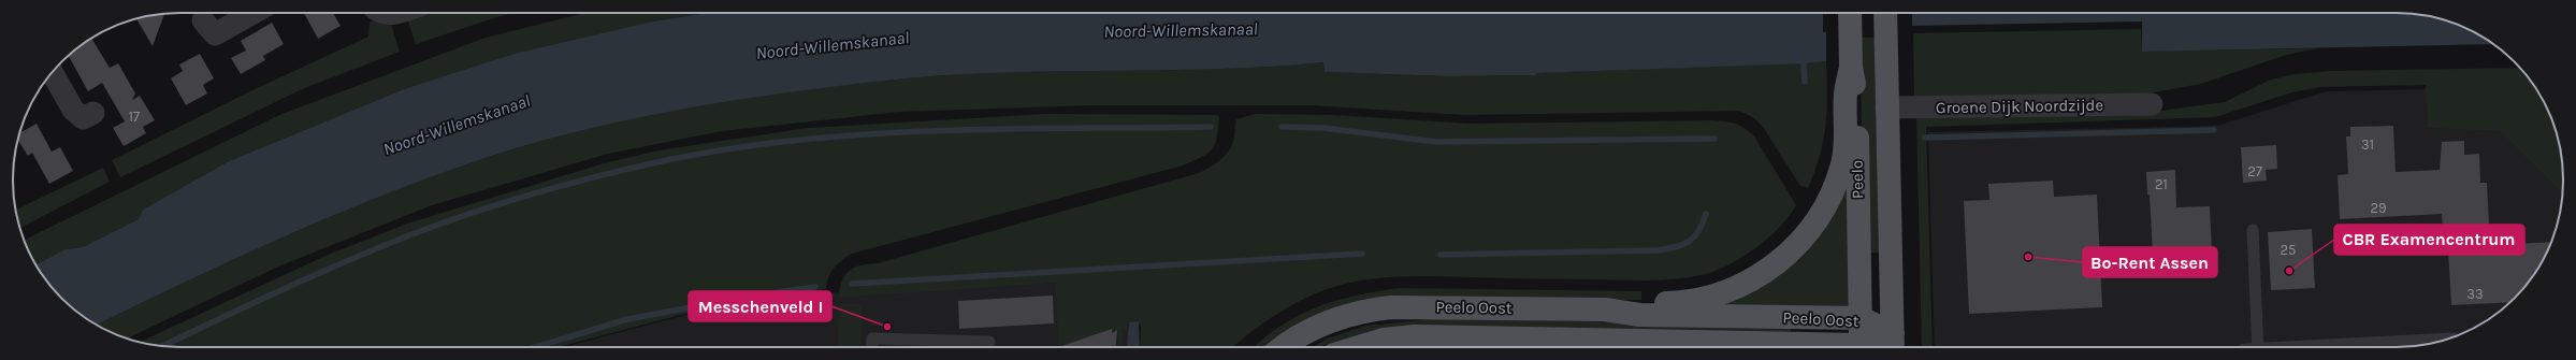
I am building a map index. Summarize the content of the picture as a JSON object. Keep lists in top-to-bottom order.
{
  "streets": {
    "main road": ["Peelo", "Peelo Oost"],
    "street": ["Groene Dijk Noordzijde"]
  },
  "crossings": [
    ["Groene Dijk Noordzijde", "Peelo"],
    ["Peelo", "Peelo Oost"]
  ],
  "water": ["Noord-Willemskanaal"],
  "places": ["Bo-Rent Assen", "CBR Examencentrum", "Messchenveld I"],
  "house_numbers": [
    "17",
    "31",
    "27",
    "21",
    "29",
    "25",
    "33"
  ]
}
